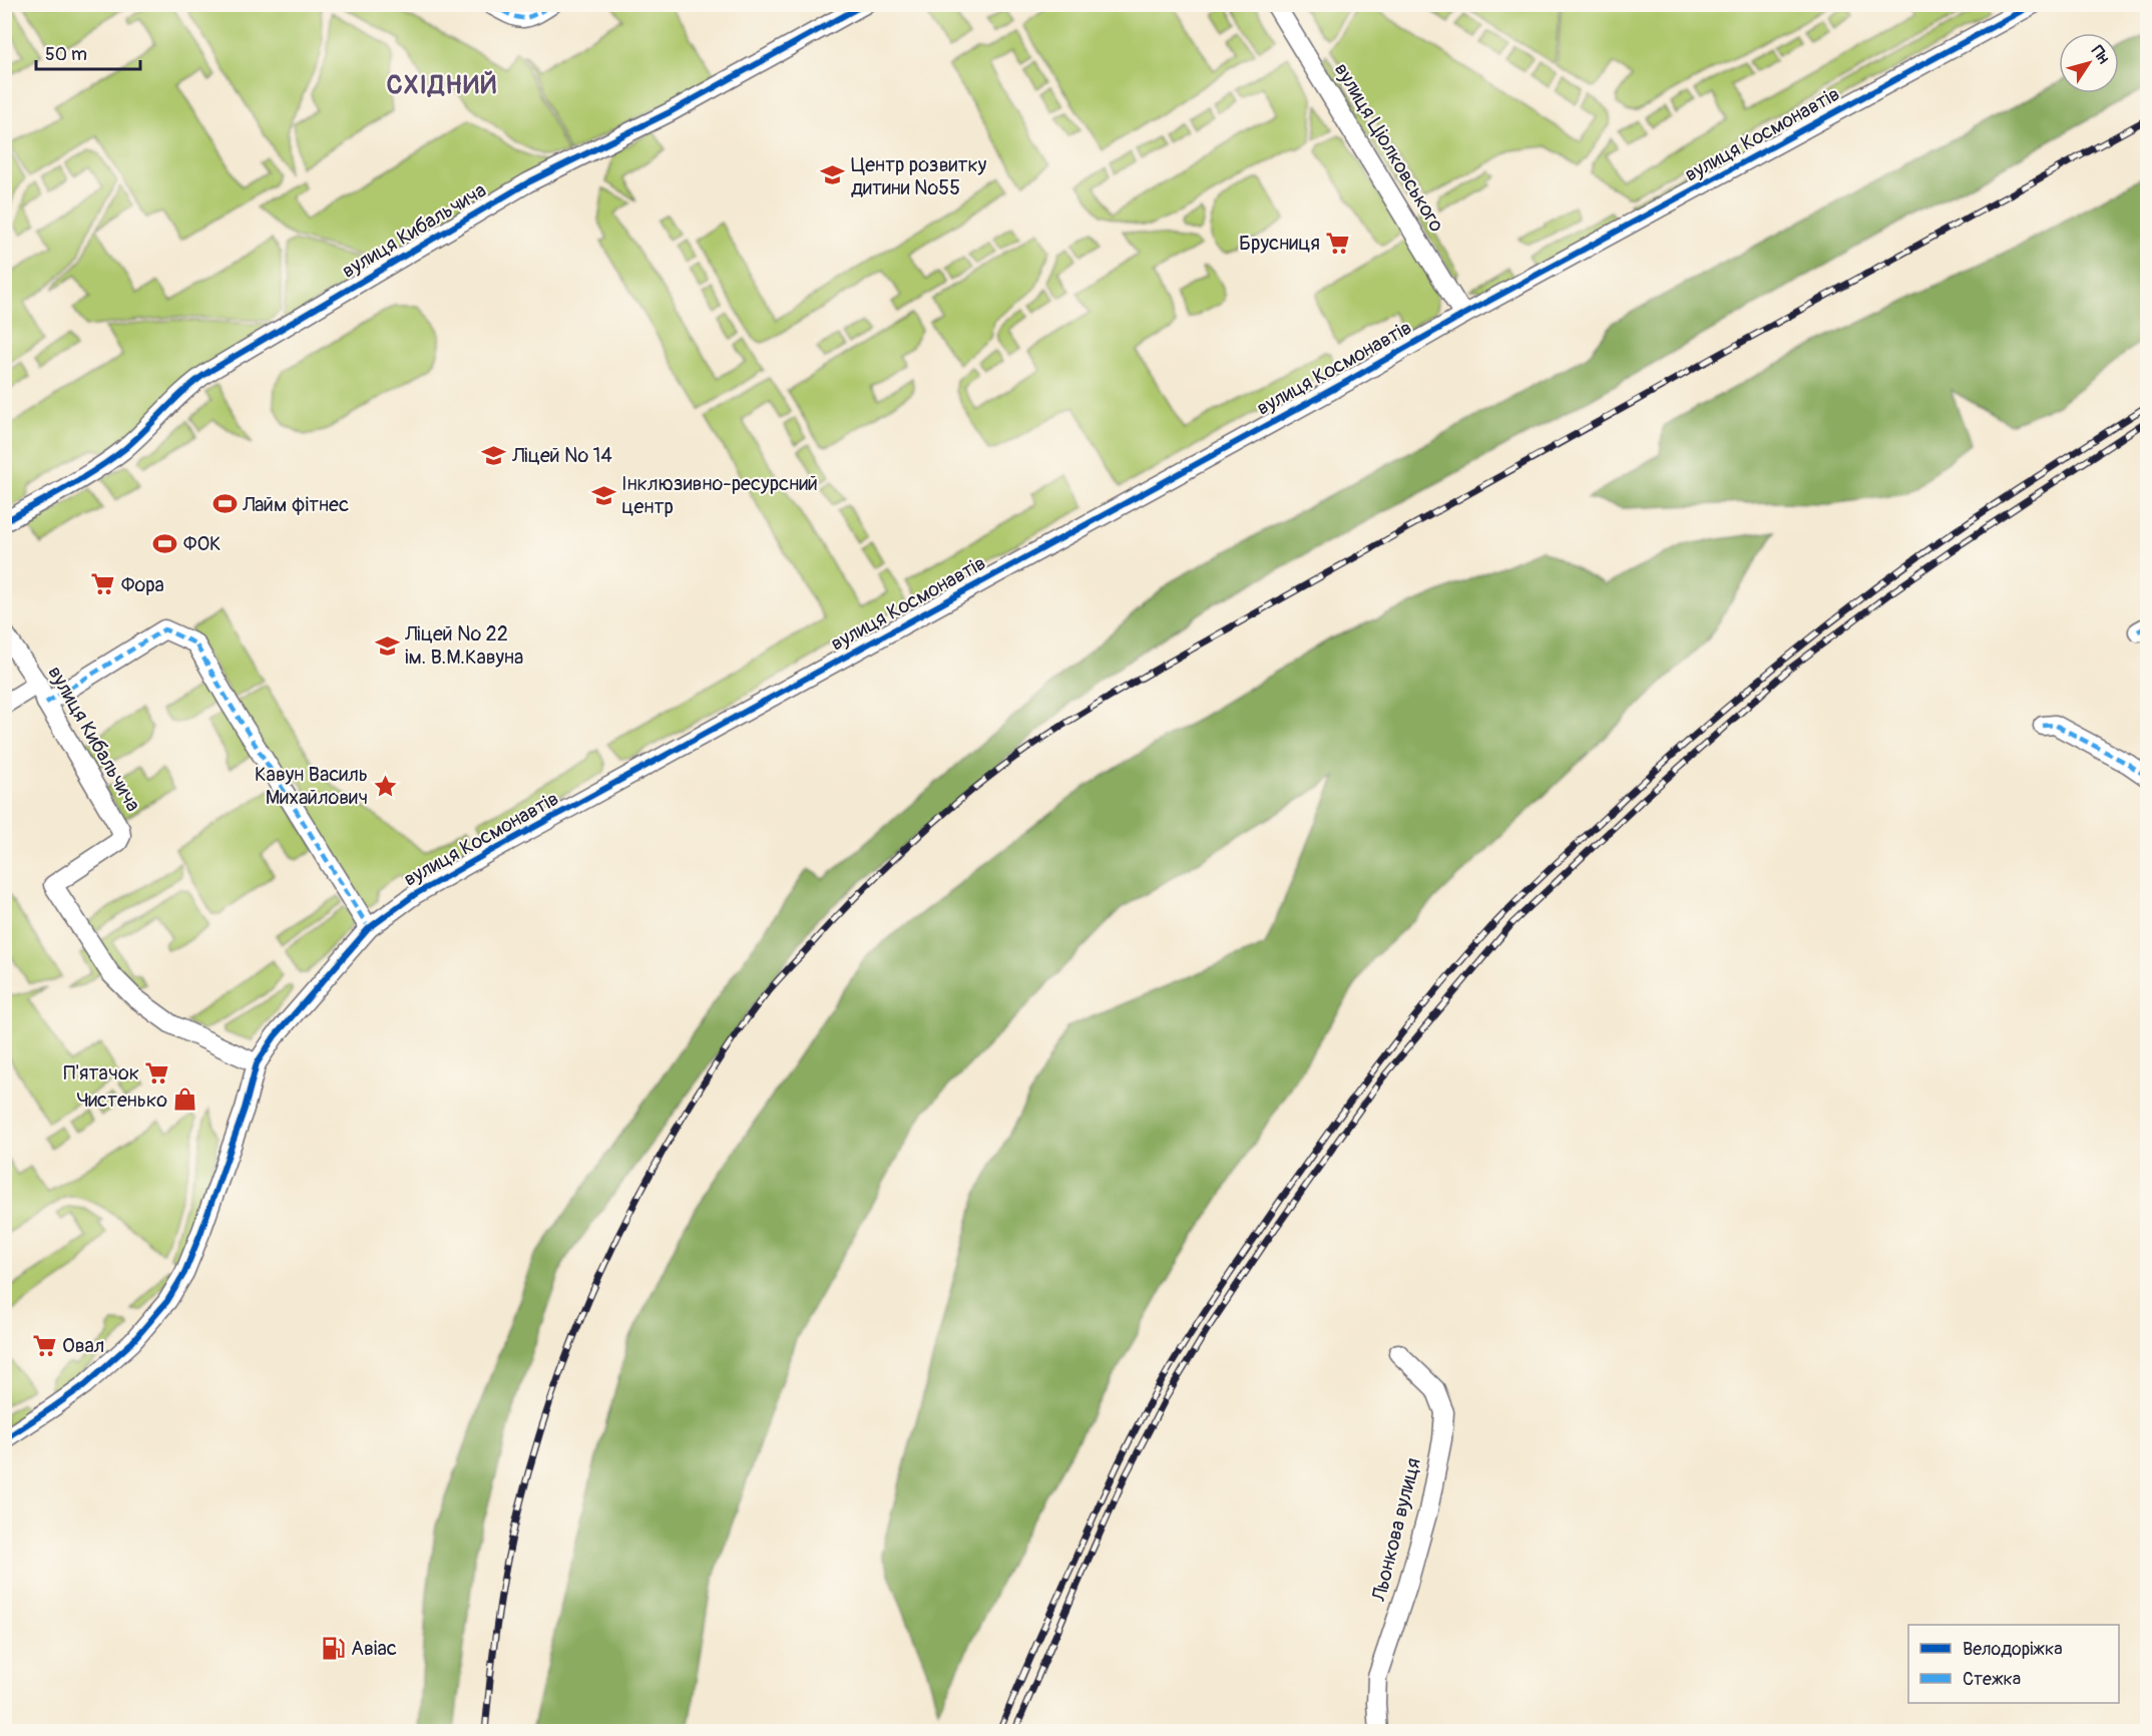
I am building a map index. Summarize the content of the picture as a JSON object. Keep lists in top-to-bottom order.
{
  "streets": {
    "street": [
      "вулиця Космонавтів",
      "вулиця Ціолковського",
      "вулиця Кибальчича",
      "Льонкова вулиця"
    ]
  },
  "crossings": [
    ["вулиця Космонавтів", "вулиця Ціолковського"],
    ["вулиця Космонавтів", "вулиця Кибальчича"]
  ],
  "districts": ["СХІДНИЙ"],
  "places": {
    "school or university": [
      "Центр розвитку дитини №55",
      "Ліцей № 14",
      "Інклюзивно-ресурсний центр",
      "Ліцей № 22 ім. В.М.Кавуна"
    ],
    "supermarket": [
      "Брусниця",
      "Фора",
      "П'ятачок",
      "Овал"
    ],
    "sports": ["Лайм фітнес", "ФОК"],
    "place": ["Кавун Василь Михайлович"],
    "shop": ["Чистенько"],
    "fuel station": ["Авіас"]
  },
  "legend": ["Велодоріжка", "Стежка"],
  "scale_bar": "50 m",
  "north": "top right"
}
